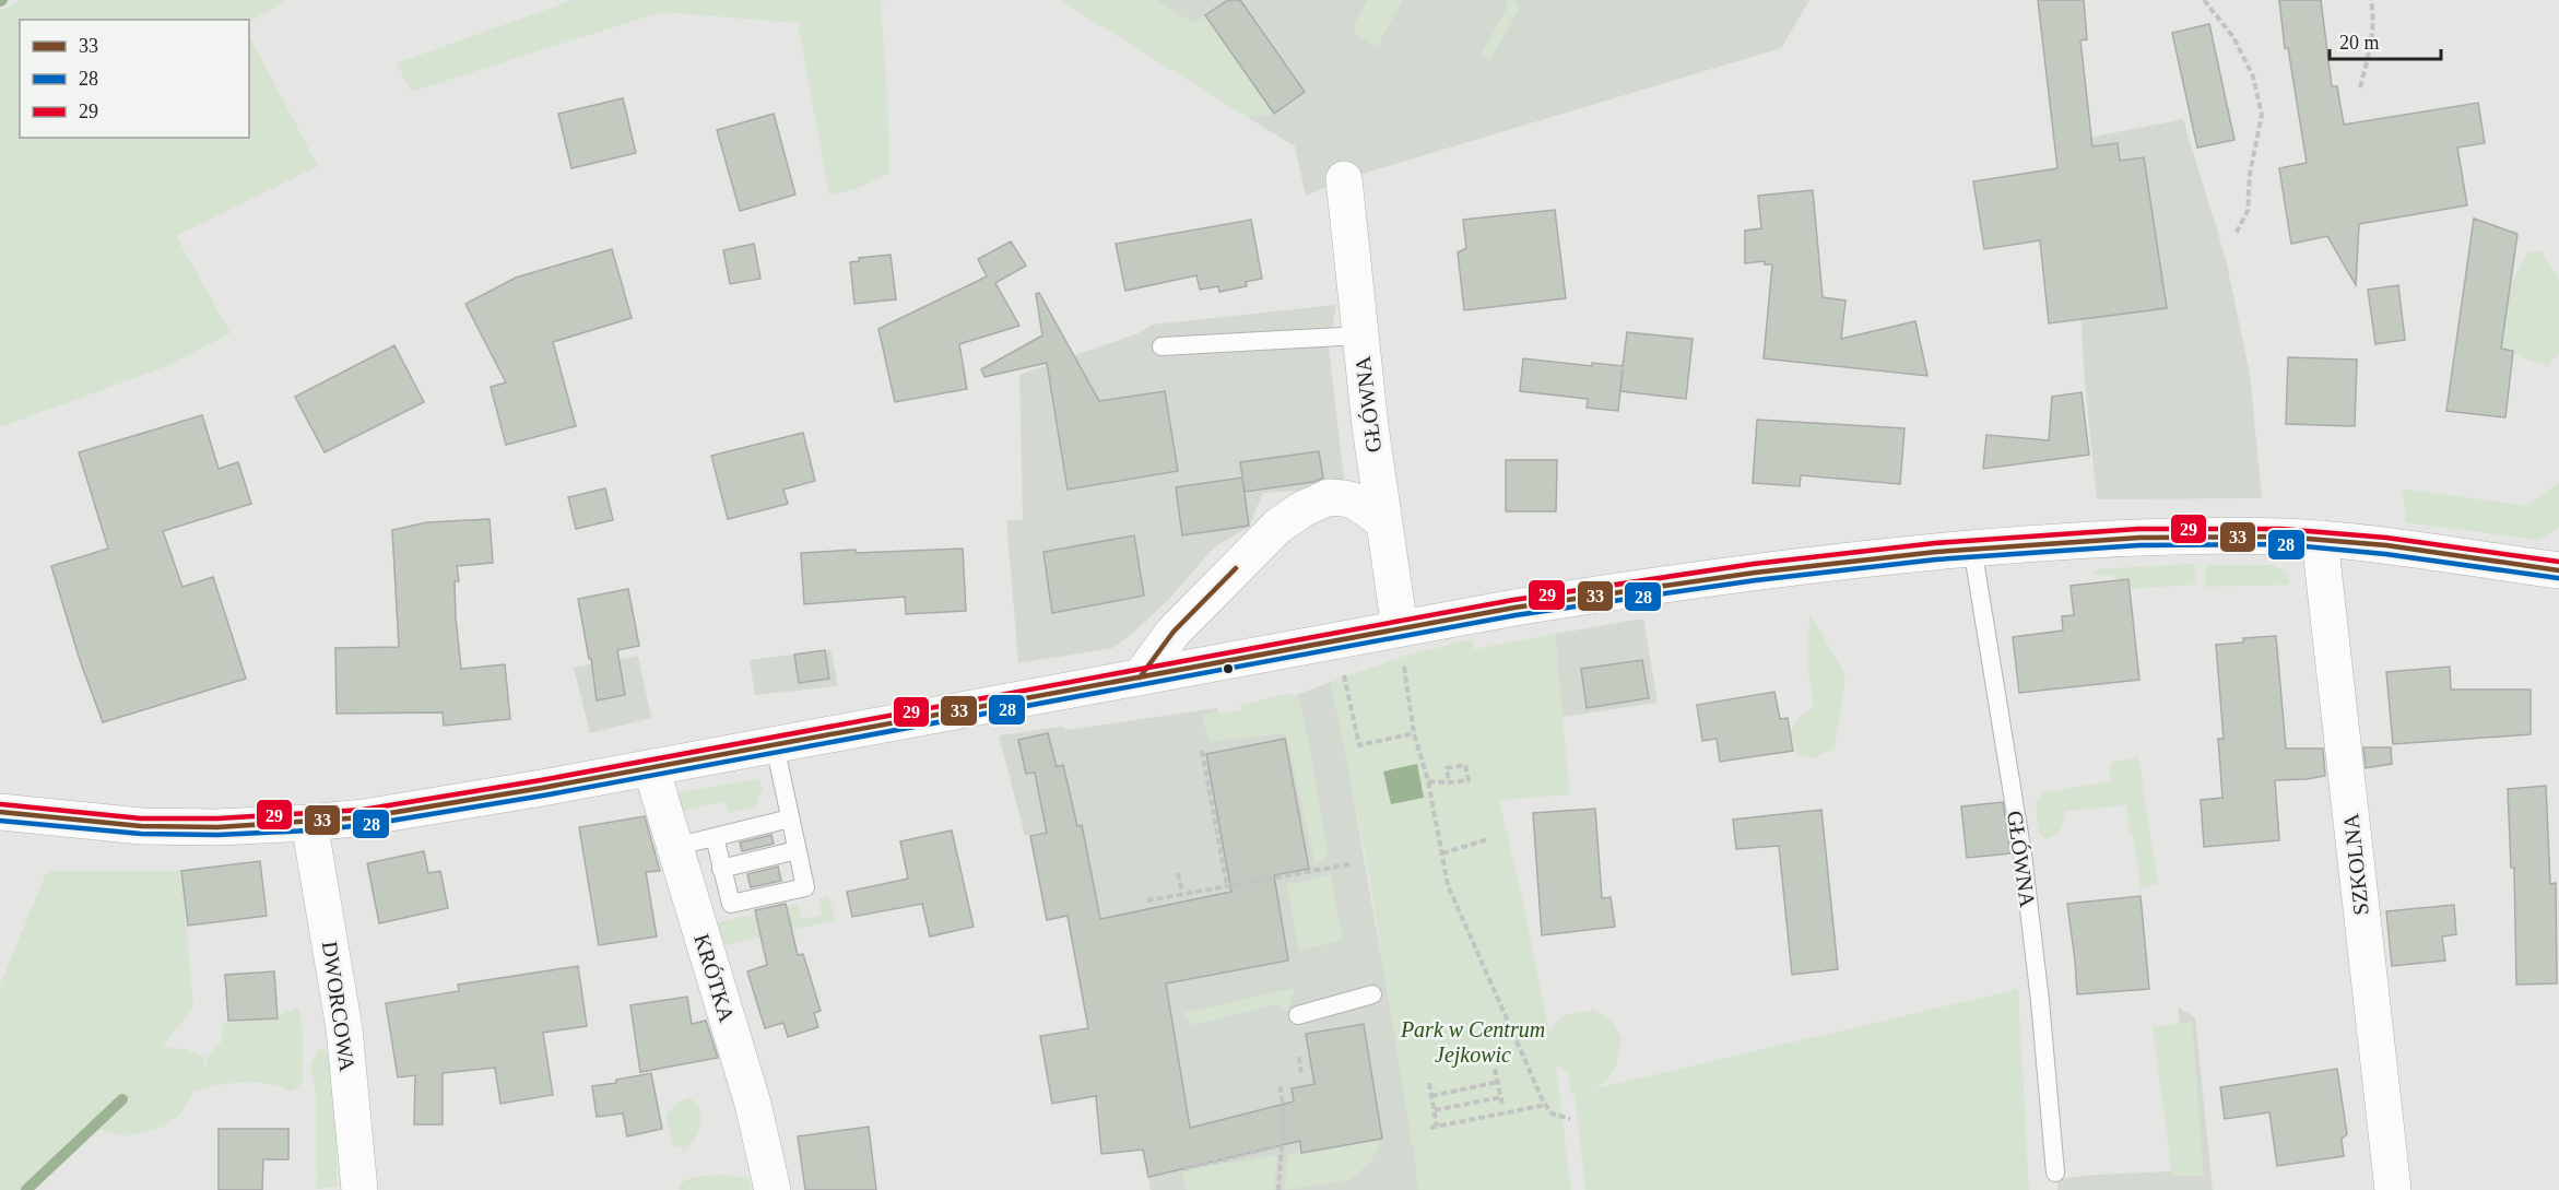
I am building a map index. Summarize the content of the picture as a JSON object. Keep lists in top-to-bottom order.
{
  "streets": {
    "street": [
      "GŁÓWNA",
      "SZKOLNA",
      "KRÓTKA",
      "DWORCOWA"
    ]
  },
  "parks": ["Park w Centrum Jejkowic"],
  "lines": ["transit line 29", "transit line 33", "transit line 28"],
  "legend": ["33", "28", "29"],
  "scale_bar": "20 m"
}
